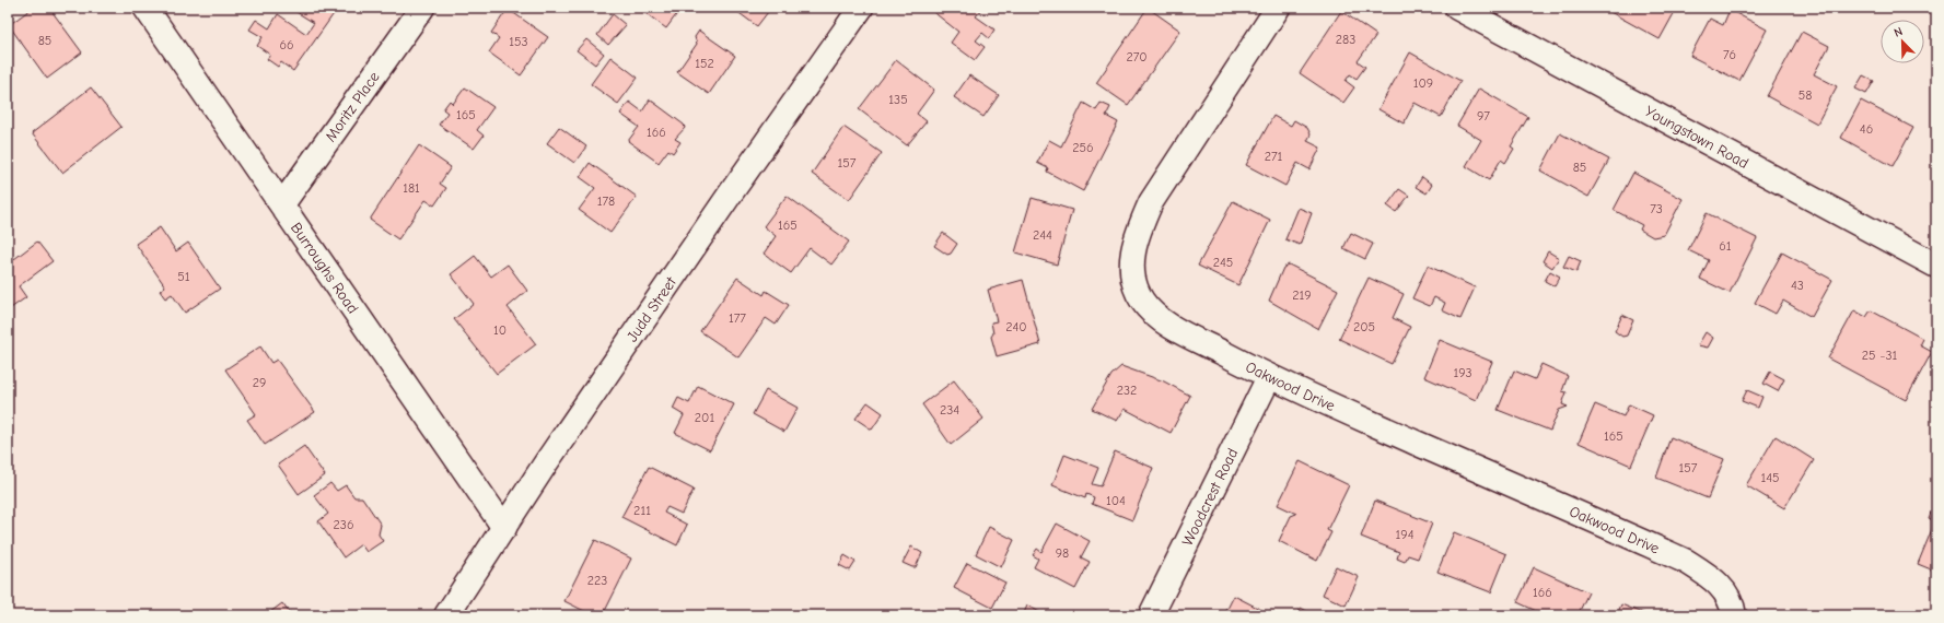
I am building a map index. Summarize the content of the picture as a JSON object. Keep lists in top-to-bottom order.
{
  "streets": {
    "street": [
      "Moritz Place",
      "Youngstown Road",
      "Burroughs Road",
      "Judd Street",
      "Oakwood Drive",
      "Woodcrest Road"
    ]
  },
  "crossings": [
    ["Moritz Place", "Burroughs Road"],
    ["Burroughs Road", "Judd Street"],
    ["Oakwood Drive", "Woodcrest Road"]
  ],
  "house_numbers": [
    "283",
    "85",
    "153",
    "66",
    "76",
    "270",
    "152",
    "109",
    "58",
    "135",
    "165",
    "97",
    "46",
    "166",
    "256",
    "271",
    "157",
    "85",
    "181",
    "178",
    "73",
    "165",
    "244",
    "61",
    "245",
    "51",
    "43",
    "219",
    "177",
    "240",
    "205",
    "10",
    "25 -31",
    "193",
    "29",
    "232",
    "234",
    "201",
    "165",
    "157",
    "145",
    "104",
    "211",
    "236",
    "194",
    "98",
    "223",
    "166"
  ],
  "north": "top left"
}
